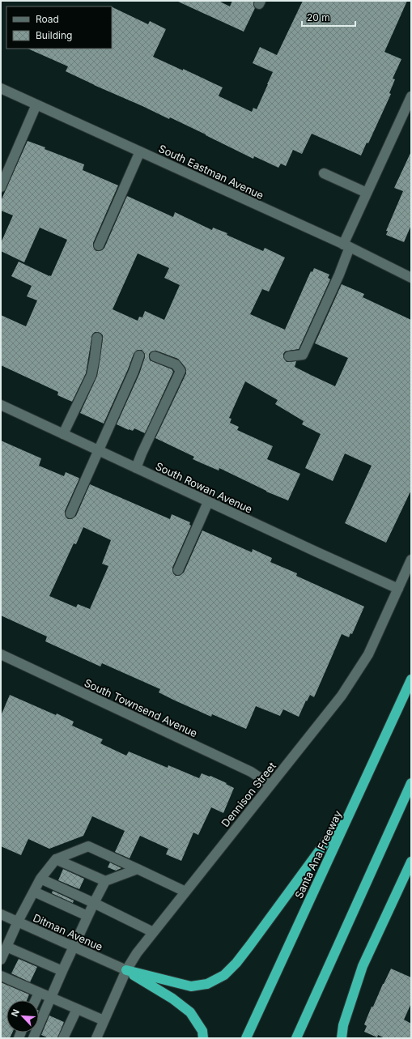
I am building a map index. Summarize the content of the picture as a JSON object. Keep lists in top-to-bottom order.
{
  "streets": {
    "highway": ["Santa Ana Freeway"],
    "street": [
      "South Eastman Avenue",
      "South Rowan Avenue",
      "South Townsend Avenue",
      "Dennison Street",
      "Ditman Avenue"
    ]
  },
  "crossings": [
    ["South Rowan Avenue", "Dennison Street"],
    ["South Townsend Avenue", "Dennison Street"],
    ["Dennison Street", "Ditman Avenue"]
  ],
  "legend": ["Road", "Building"],
  "scale_bar": "20 m",
  "north": "top left"
}
